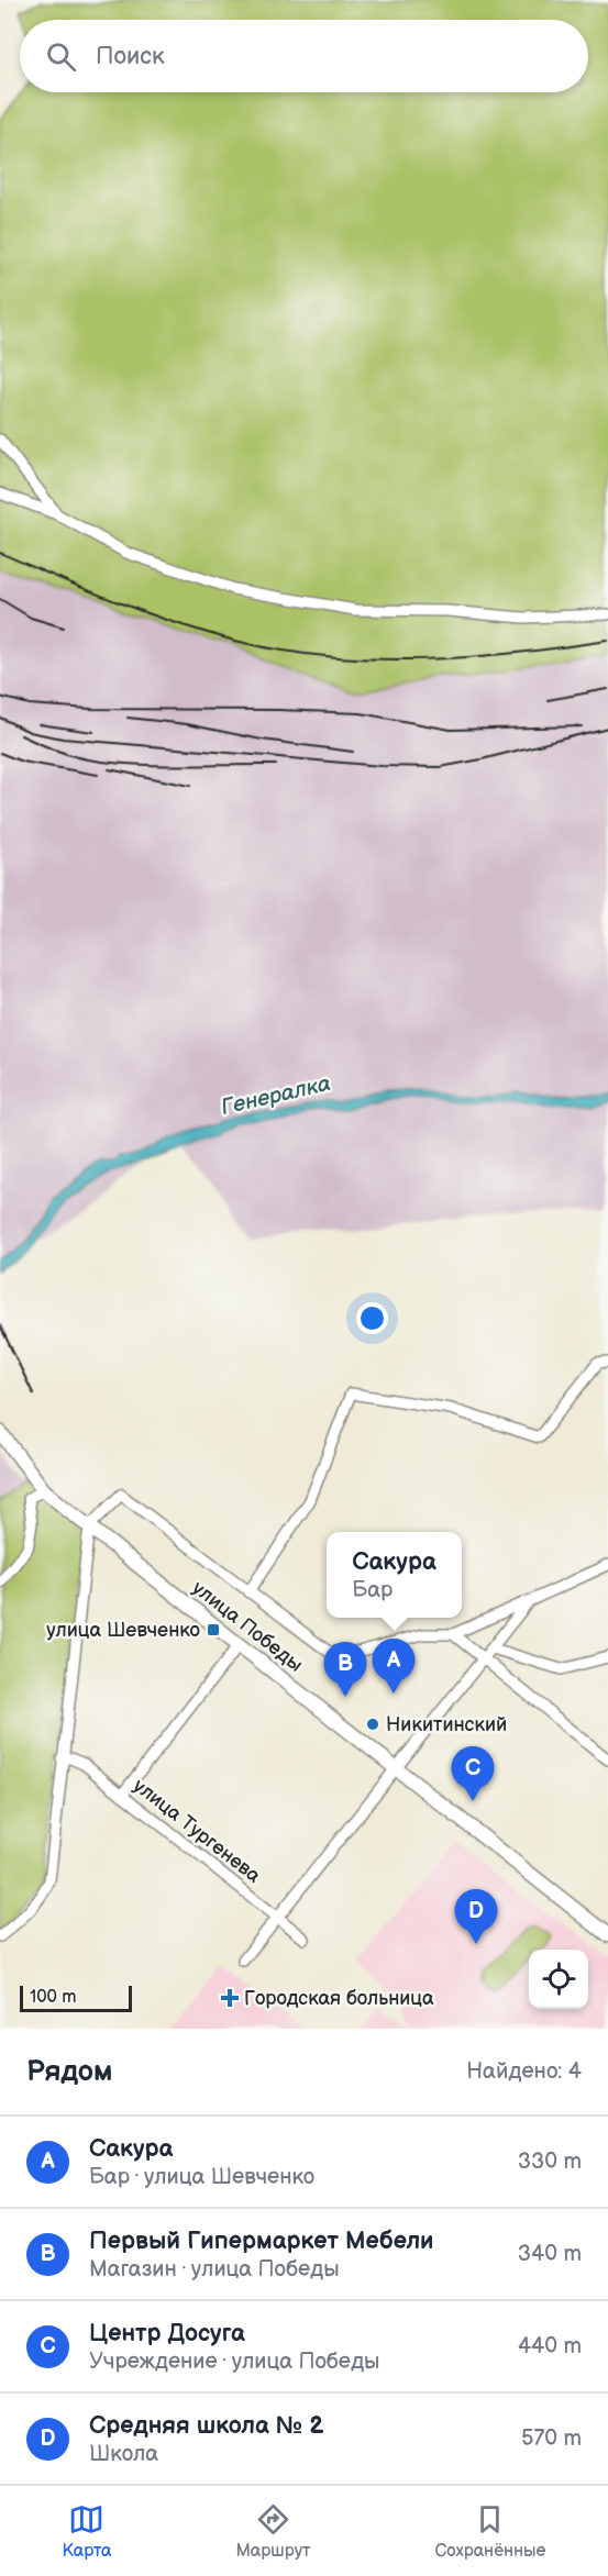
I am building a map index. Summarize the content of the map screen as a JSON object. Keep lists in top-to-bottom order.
{
  "streets": {
    "main road": ["улица Победы"],
    "street": ["улица Тургенева"]
  },
  "water": ["Генералка"],
  "places": {
    "transit": ["улица Шевченко"],
    "other": ["Никитинский"],
    "health": ["Городская больница"]
  },
  "scale_bar": "100 m",
  "page": {
    "search": "Поиск",
    "popup": ["Сакура", "Бар"],
    "pins": [
      "A",
      "B",
      "C",
      "D"
    ],
    "scale": "100 m",
    "heading": ["Рядом", "Найдено: 4"],
    "list": [
      {
        "mark": "A",
        "name": "Сакура",
        "note": "Бар · улица Шевченко",
        "value": "330 m"
      },
      {
        "mark": "B",
        "name": "Первый Гипермаркет Мебели",
        "note": "Магазин · улица Победы",
        "value": "340 m"
      },
      {
        "mark": "C",
        "name": "Центр Досуга",
        "note": "Учреждение · улица Победы",
        "value": "440 m"
      },
      {
        "mark": "D",
        "name": "Средняя школа № 2",
        "note": "Школа",
        "value": "570 m"
      }
    ],
    "nav": ["Карта", "Маршрут", "Сохранённые"]
  }
}
